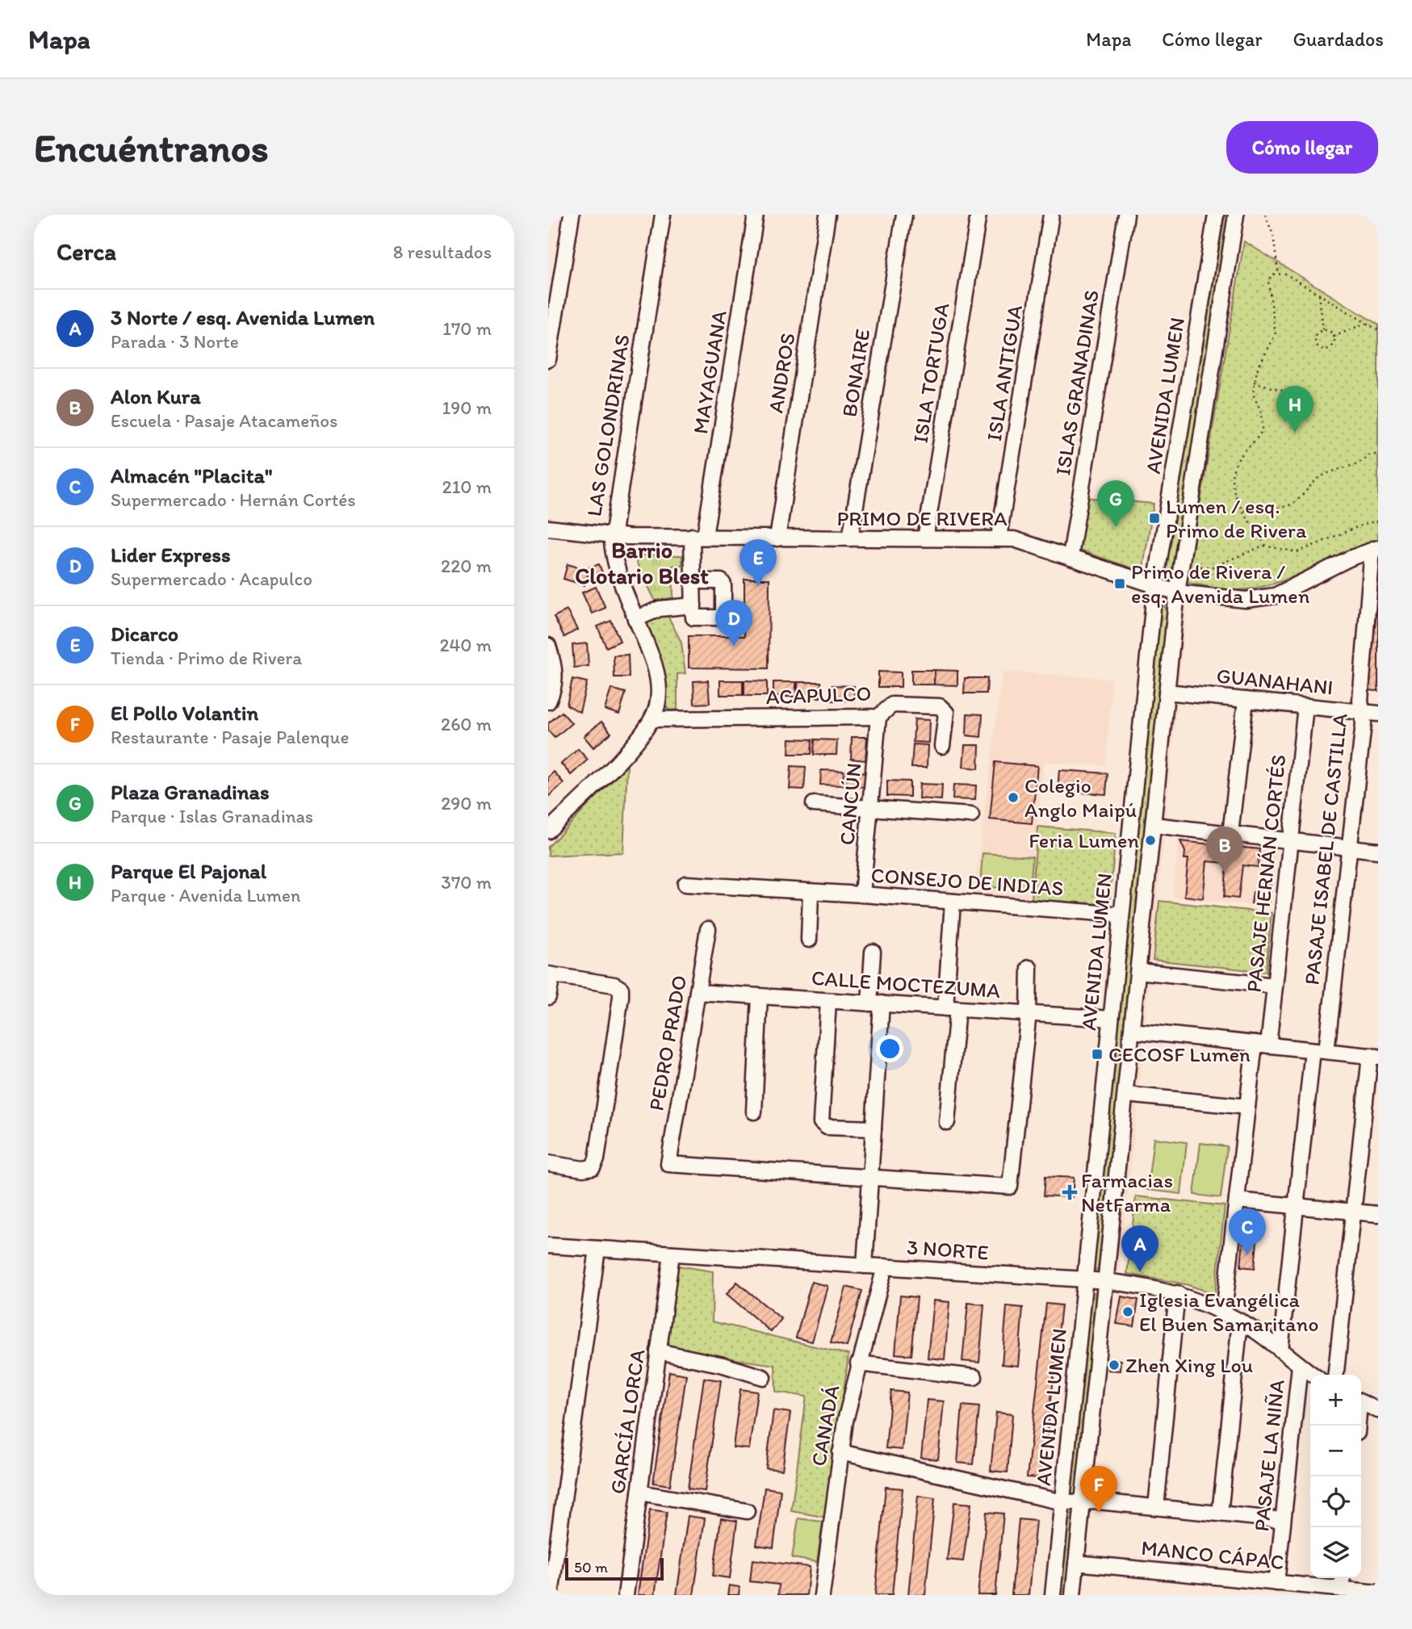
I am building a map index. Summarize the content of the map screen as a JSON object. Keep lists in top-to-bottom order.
{
  "streets": {
    "street": [
      "MAYAGUANA",
      "ANDROS",
      "BONAIRE",
      "ISLA TORTUGA",
      "ISLA ANTIGUA",
      "ISLAS GRANADINAS",
      "AVENIDA LUMEN",
      "LAS GOLONDRINAS",
      "PRIMO DE RIVERA",
      "GUANAHANI",
      "ACAPULCO",
      "CANCÚN",
      "PASAJE ISABEL DE CASTILLA",
      "PASAJE HERNÁN CORTÉS",
      "CONSEJO DE INDIAS",
      "CALLE MOCTEZUMA",
      "PEDRO PRADO",
      "3 NORTE",
      "GARCÍA LORCA",
      "CANADÁ",
      "PASAJE LA NIÑA",
      "MANCO CÁPAC"
    ]
  },
  "crossings": [
    ["MAYAGUANA", "PRIMO DE RIVERA"],
    ["ANDROS", "PRIMO DE RIVERA"],
    ["BONAIRE", "PRIMO DE RIVERA"],
    ["ISLA TORTUGA", "PRIMO DE RIVERA"],
    ["ISLA ANTIGUA", "PRIMO DE RIVERA"],
    ["ISLAS GRANADINAS", "PRIMO DE RIVERA"],
    ["AVENIDA LUMEN", "PRIMO DE RIVERA"],
    ["AVENIDA LUMEN", "GUANAHANI"],
    ["AVENIDA LUMEN", "CONSEJO DE INDIAS"],
    ["AVENIDA LUMEN", "CALLE MOCTEZUMA"],
    ["AVENIDA LUMEN", "3 NORTE"],
    ["AVENIDA LUMEN", "MANCO CÁPAC"],
    ["LAS GOLONDRINAS", "PRIMO DE RIVERA"],
    ["LAS GOLONDRINAS", "ACAPULCO"],
    ["PRIMO DE RIVERA", "PASAJE ISABEL DE CASTILLA"],
    ["GUANAHANI", "PASAJE ISABEL DE CASTILLA"],
    ["GUANAHANI", "PASAJE HERNÁN CORTÉS"],
    ["ACAPULCO", "CANCÚN"],
    ["CANCÚN", "CONSEJO DE INDIAS"],
    ["PASAJE ISABEL DE CASTILLA", "3 NORTE"],
    ["PASAJE HERNÁN CORTÉS", "3 NORTE"],
    ["CALLE MOCTEZUMA", "PEDRO PRADO"],
    ["3 NORTE", "GARCÍA LORCA"],
    ["3 NORTE", "CANADÁ"],
    ["3 NORTE", "PASAJE LA NIÑA"],
    ["PASAJE LA NIÑA", "MANCO CÁPAC"]
  ],
  "districts": ["Barrio Clotario Blest"],
  "places": {
    "transit": ["Lumen / esq. Primo de Rivera", "Primo de Rivera / esq. Avenida Lumen", "CECOSF Lumen"],
    "other": [
      "Colegio Anglo Maipú",
      "Feria Lumen",
      "Iglesia Evangélica El Buen Samaritano",
      "Zhen Xing Lou"
    ],
    "health": ["Farmacias NetFarma"]
  },
  "scale_bar": "50 m",
  "page": {
    "header": "Mapa",
    "nav": ["Mapa", "Cómo llegar", "Guardados"],
    "buttons": "Cómo llegar",
    "title": "Encuéntranos",
    "heading": ["Cerca", "8 resultados"],
    "list": [
      {
        "mark": "A",
        "name": "3 Norte / esq. Avenida Lumen",
        "note": "Parada · 3 Norte",
        "value": "170 m"
      },
      {
        "mark": "B",
        "name": "Alon Kura",
        "note": "Escuela · Pasaje Atacameños",
        "value": "190 m"
      },
      {
        "mark": "C",
        "name": "Almacén \"Placita\"",
        "note": "Supermercado · Hernán Cortés",
        "value": "210 m"
      },
      {
        "mark": "D",
        "name": "Lider Express",
        "note": "Supermercado · Acapulco",
        "value": "220 m"
      },
      {
        "mark": "E",
        "name": "Dicarco",
        "note": "Tienda · Primo de Rivera",
        "value": "240 m"
      },
      {
        "mark": "F",
        "name": "El Pollo Volantin",
        "note": "Restaurante · Pasaje Palenque",
        "value": "260 m"
      },
      {
        "mark": "G",
        "name": "Plaza Granadinas",
        "note": "Parque · Islas Granadinas",
        "value": "290 m"
      },
      {
        "mark": "H",
        "name": "Parque El Pajonal",
        "note": "Parque · Avenida Lumen",
        "value": "370 m"
      }
    ],
    "pins": [
      "H",
      "G",
      "E",
      "D",
      "B",
      "C",
      "A",
      "F"
    ],
    "map_buttons": ["+", "−"],
    "scale": "50 m"
  }
}
